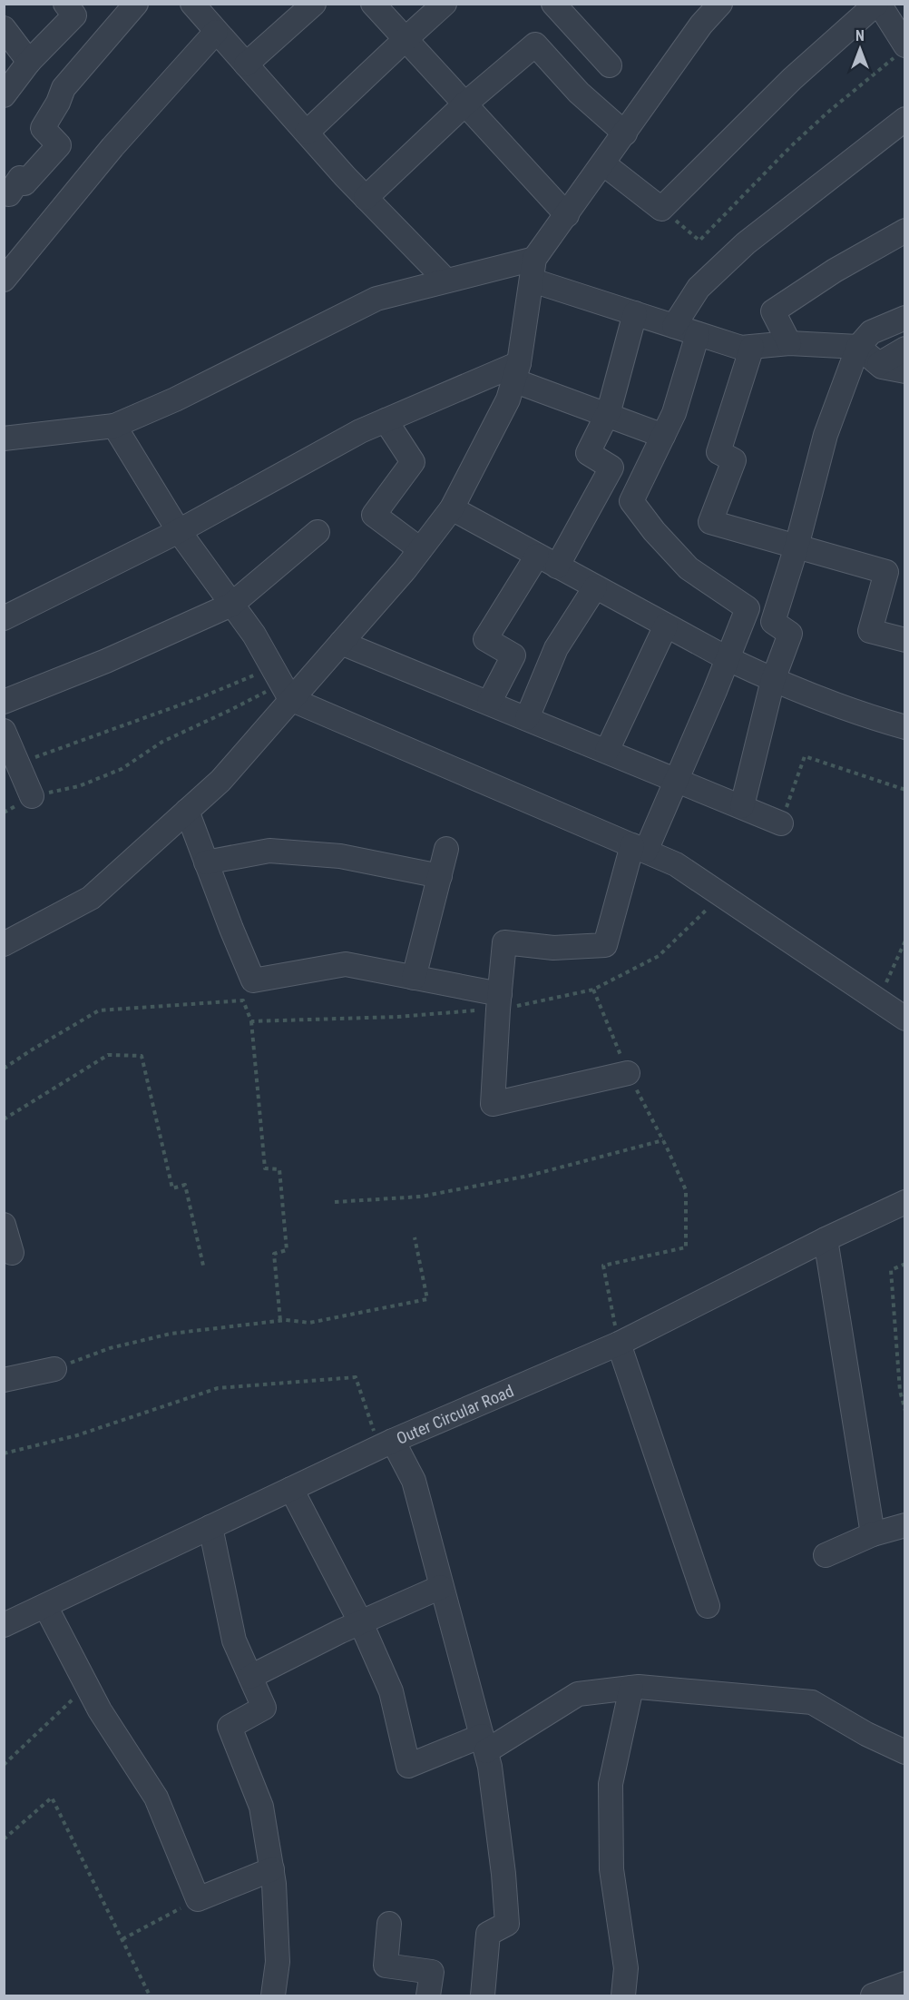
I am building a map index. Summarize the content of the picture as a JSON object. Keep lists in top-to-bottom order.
{
  "streets": {
    "street": ["Outer Circular Road"]
  },
  "north": "top"
}
